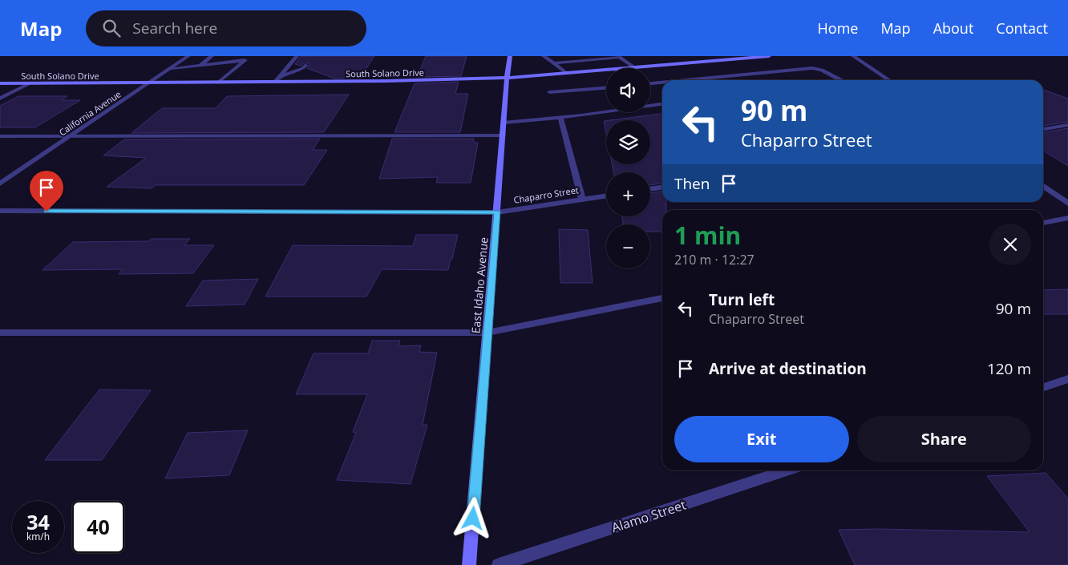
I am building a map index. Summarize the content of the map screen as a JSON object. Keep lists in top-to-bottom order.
{
  "streets": {
    "street": [
      "South Solano Drive",
      "California Avenue",
      "Chaparro Street",
      "East Idaho Avenue",
      "Alamo Street"
    ]
  },
  "crossings": [
    ["South Solano Drive", "California Avenue"],
    ["South Solano Drive", "East Idaho Avenue"],
    ["Chaparro Street", "East Idaho Avenue"]
  ],
  "page": {
    "header": "Map",
    "search": "Search here",
    "nav": [
      "Home",
      "Map",
      "About",
      "Contact"
    ],
    "map_buttons": ["+", "−"],
    "turn": ["90 m", "Chaparro Street"],
    "then": "Then",
    "heading": ["1 min", "210 m · 12:27"],
    "list": [
      {
        "name": "Turn left",
        "note": "Chaparro Street",
        "value": "90 m"
      },
      {
        "name": "Arrive at destination",
        "value": "120 m"
      }
    ],
    "buttons": ["Exit", "Share"],
    "speed": "34 km/h",
    "limit": "40"
  }
}
